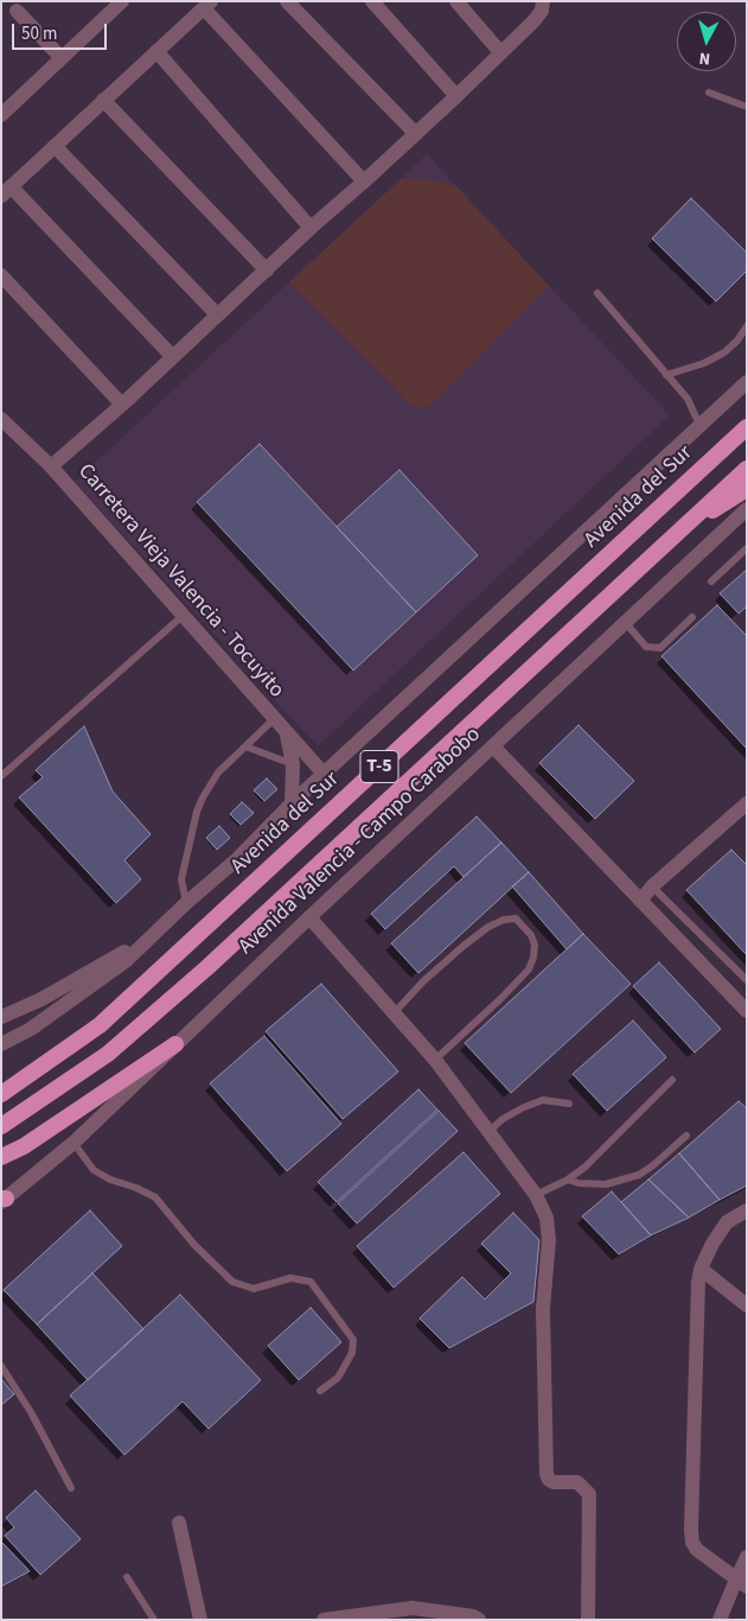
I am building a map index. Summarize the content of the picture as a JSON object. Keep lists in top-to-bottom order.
{
  "streets": {
    "highway": ["Avenida del Sur", "T-5"],
    "street": ["Carretera Vieja Valencia - Tocuyito", "Avenida Valencia - Campo Carabobo"]
  },
  "scale_bar": "50 m",
  "north": "bottom"
}
